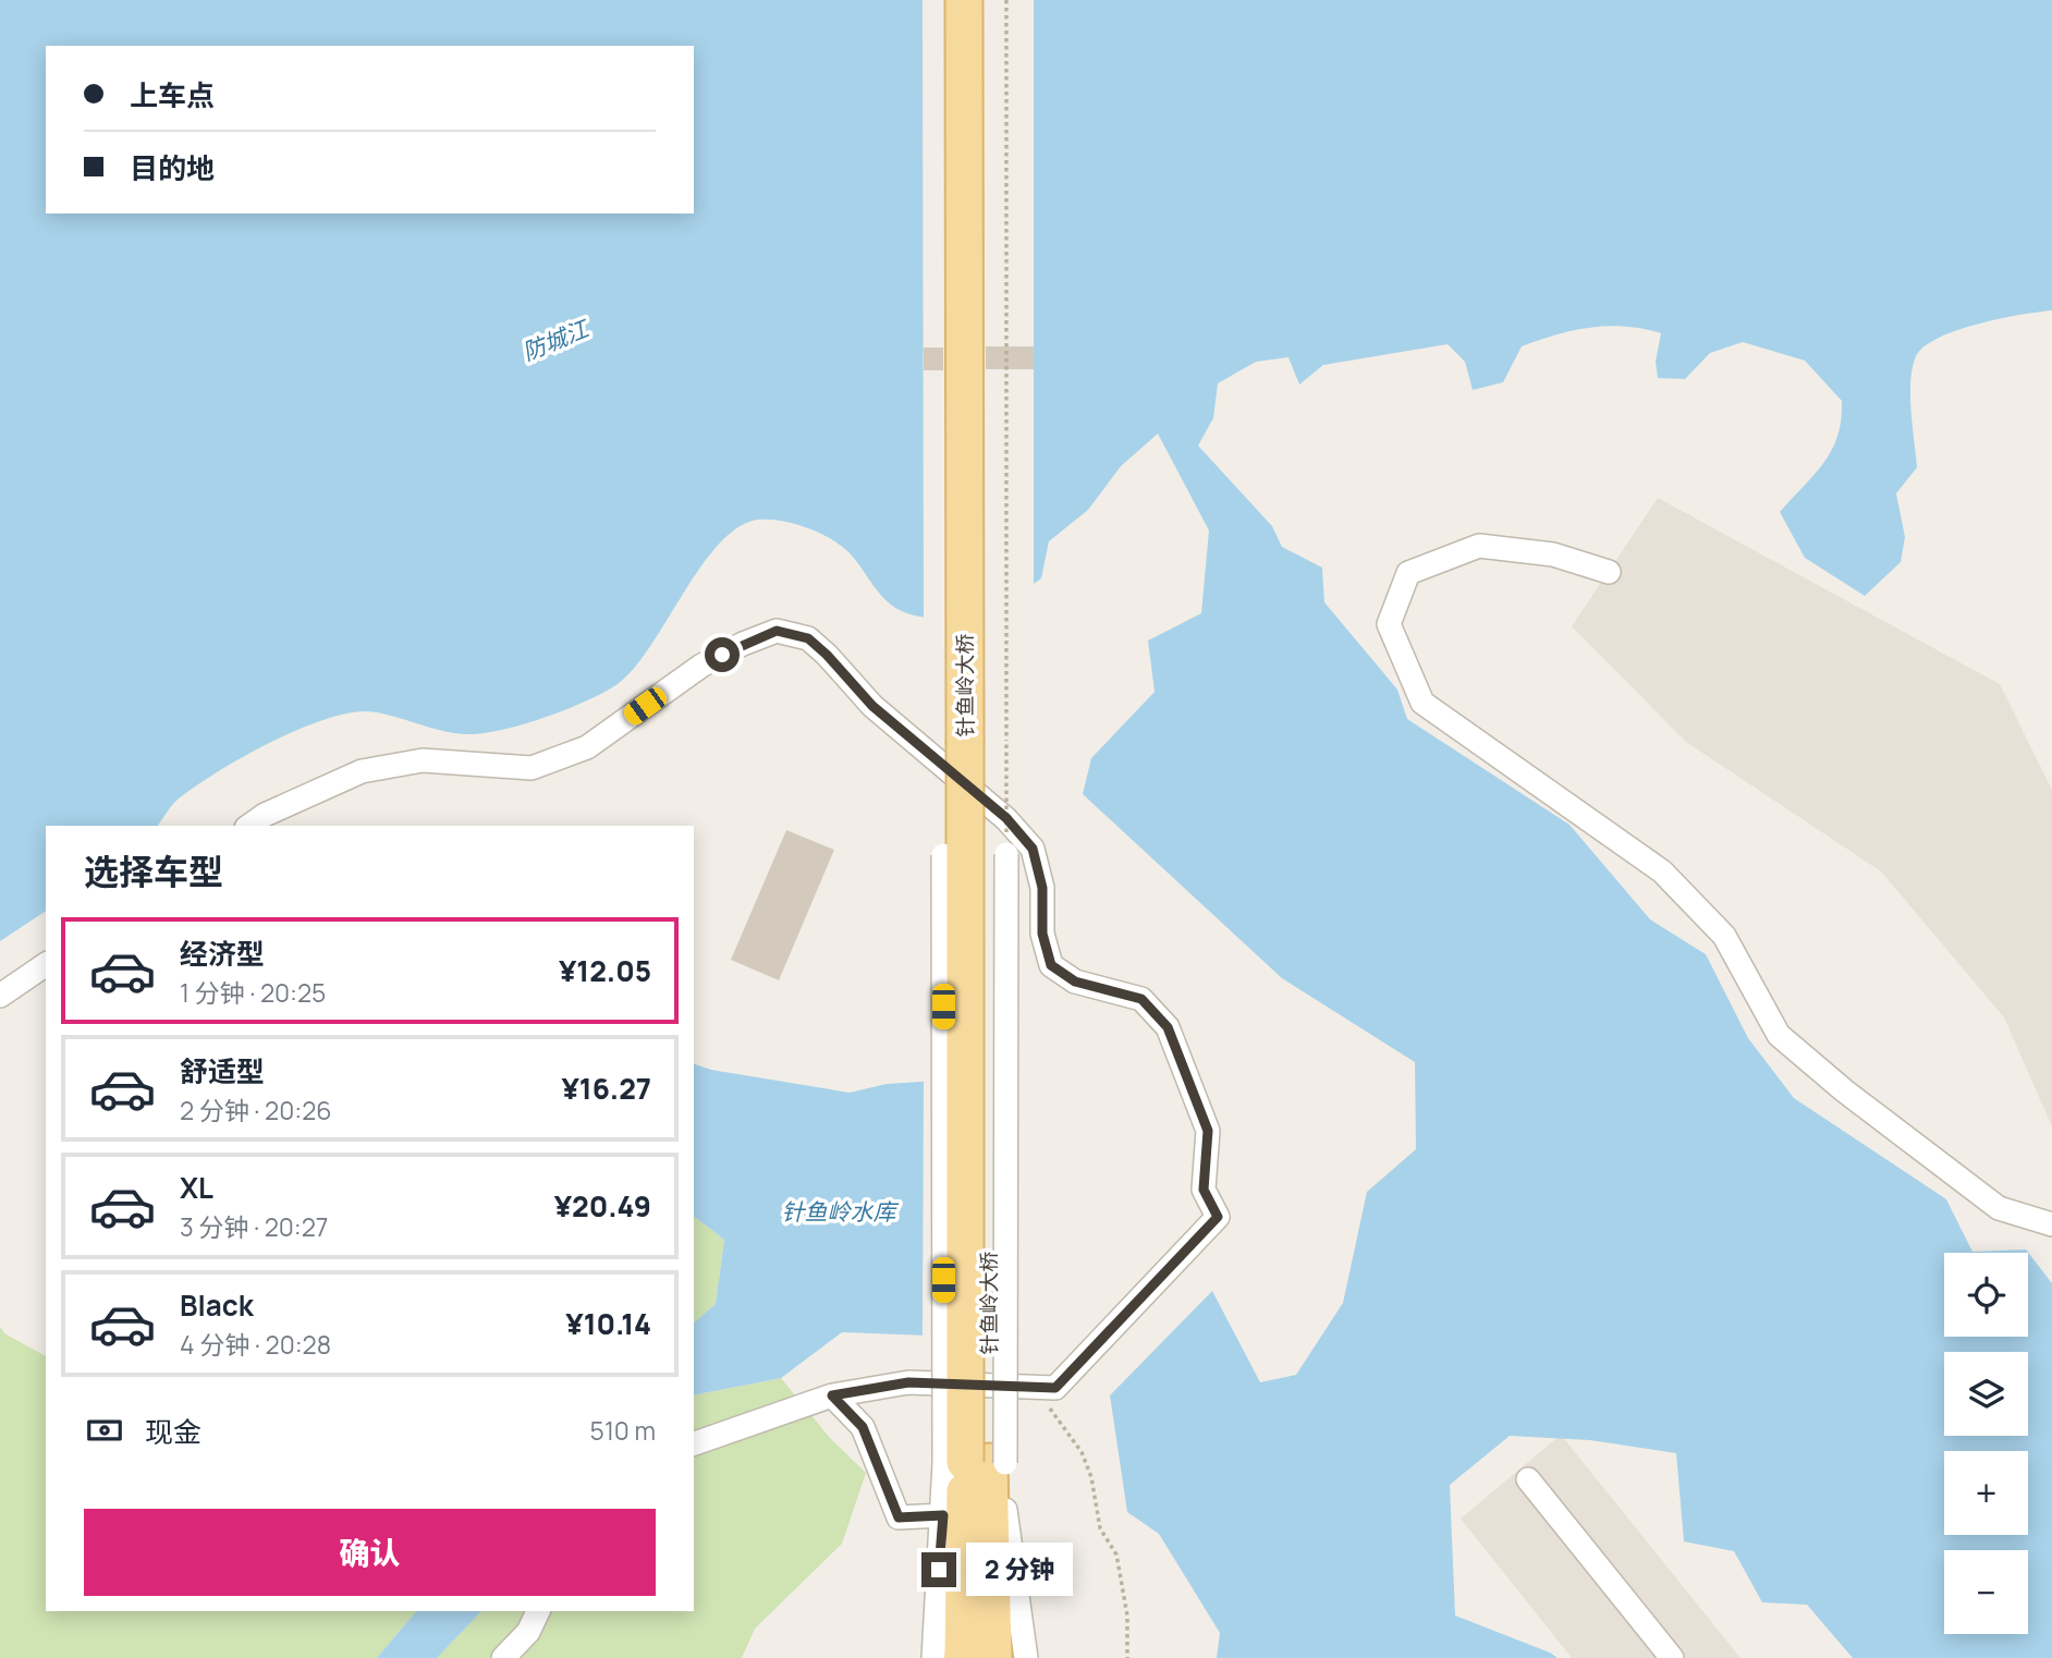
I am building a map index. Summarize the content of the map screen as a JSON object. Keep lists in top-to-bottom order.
{
  "streets": {
    "main road": ["针鱼岭大桥"]
  },
  "water": ["防城江", "针鱼岭水库"],
  "page": {
    "banner": ["上车点", "目的地"],
    "heading": "选择车型",
    "list": [
      {
        "name": "经济型",
        "note": "1 分钟 · 20:25",
        "value": "¥12.05"
      },
      {
        "name": "舒适型",
        "note": "2 分钟 · 20:26",
        "value": "¥16.27"
      },
      {
        "name": "XL",
        "note": "3 分钟 · 20:27",
        "value": "¥20.49"
      },
      {
        "name": "Black",
        "note": "4 分钟 · 20:28",
        "value": "¥10.14"
      }
    ],
    "map_buttons": ["+", "−"],
    "pay": ["现金", "510 m"],
    "buttons": "确认",
    "bubble": "2 分钟"
  }
}
